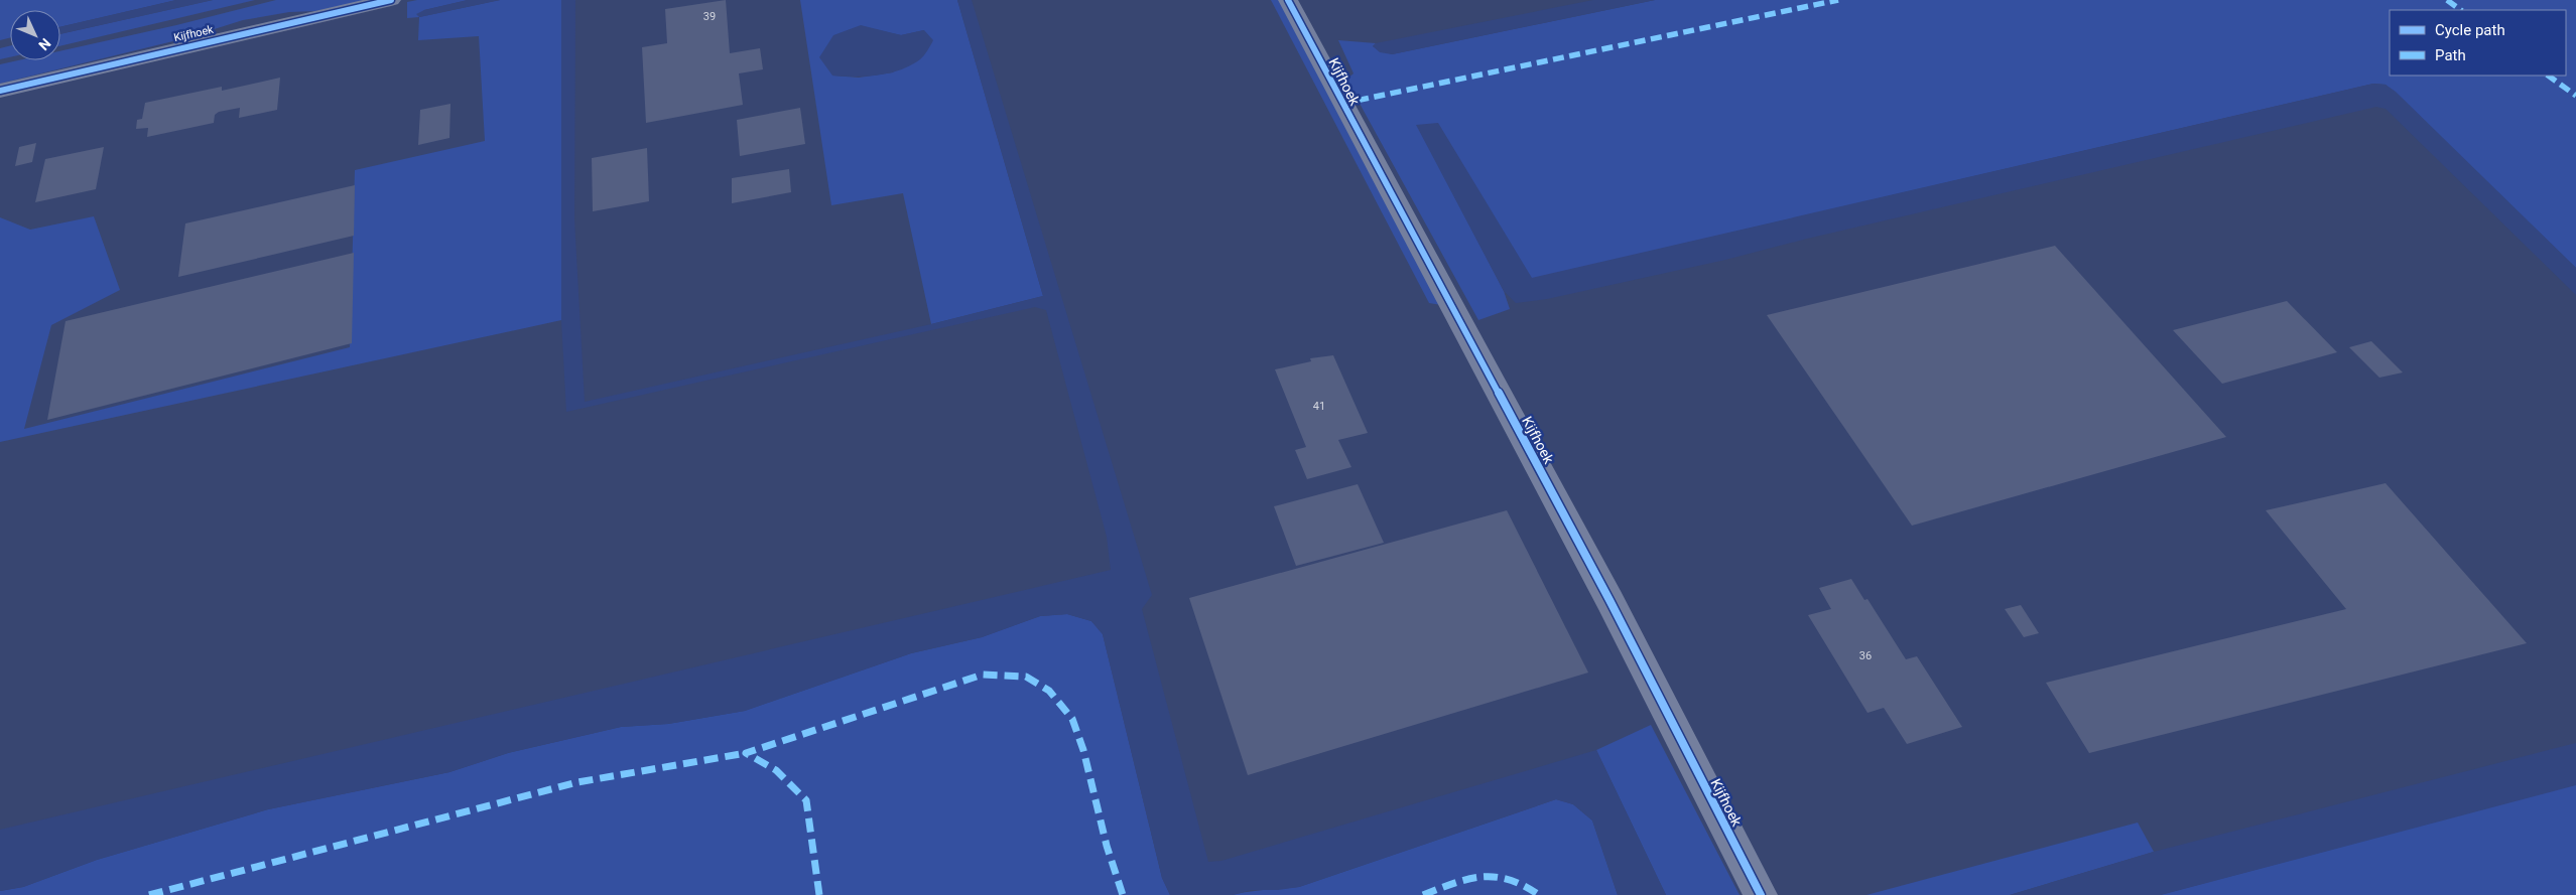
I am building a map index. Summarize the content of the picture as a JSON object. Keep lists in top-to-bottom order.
{
  "streets": {
    "street": ["Kijfhoek"]
  },
  "house_numbers": ["39", "41", "36"],
  "legend": ["Cycle path", "Path"],
  "north": "bottom right"
}
